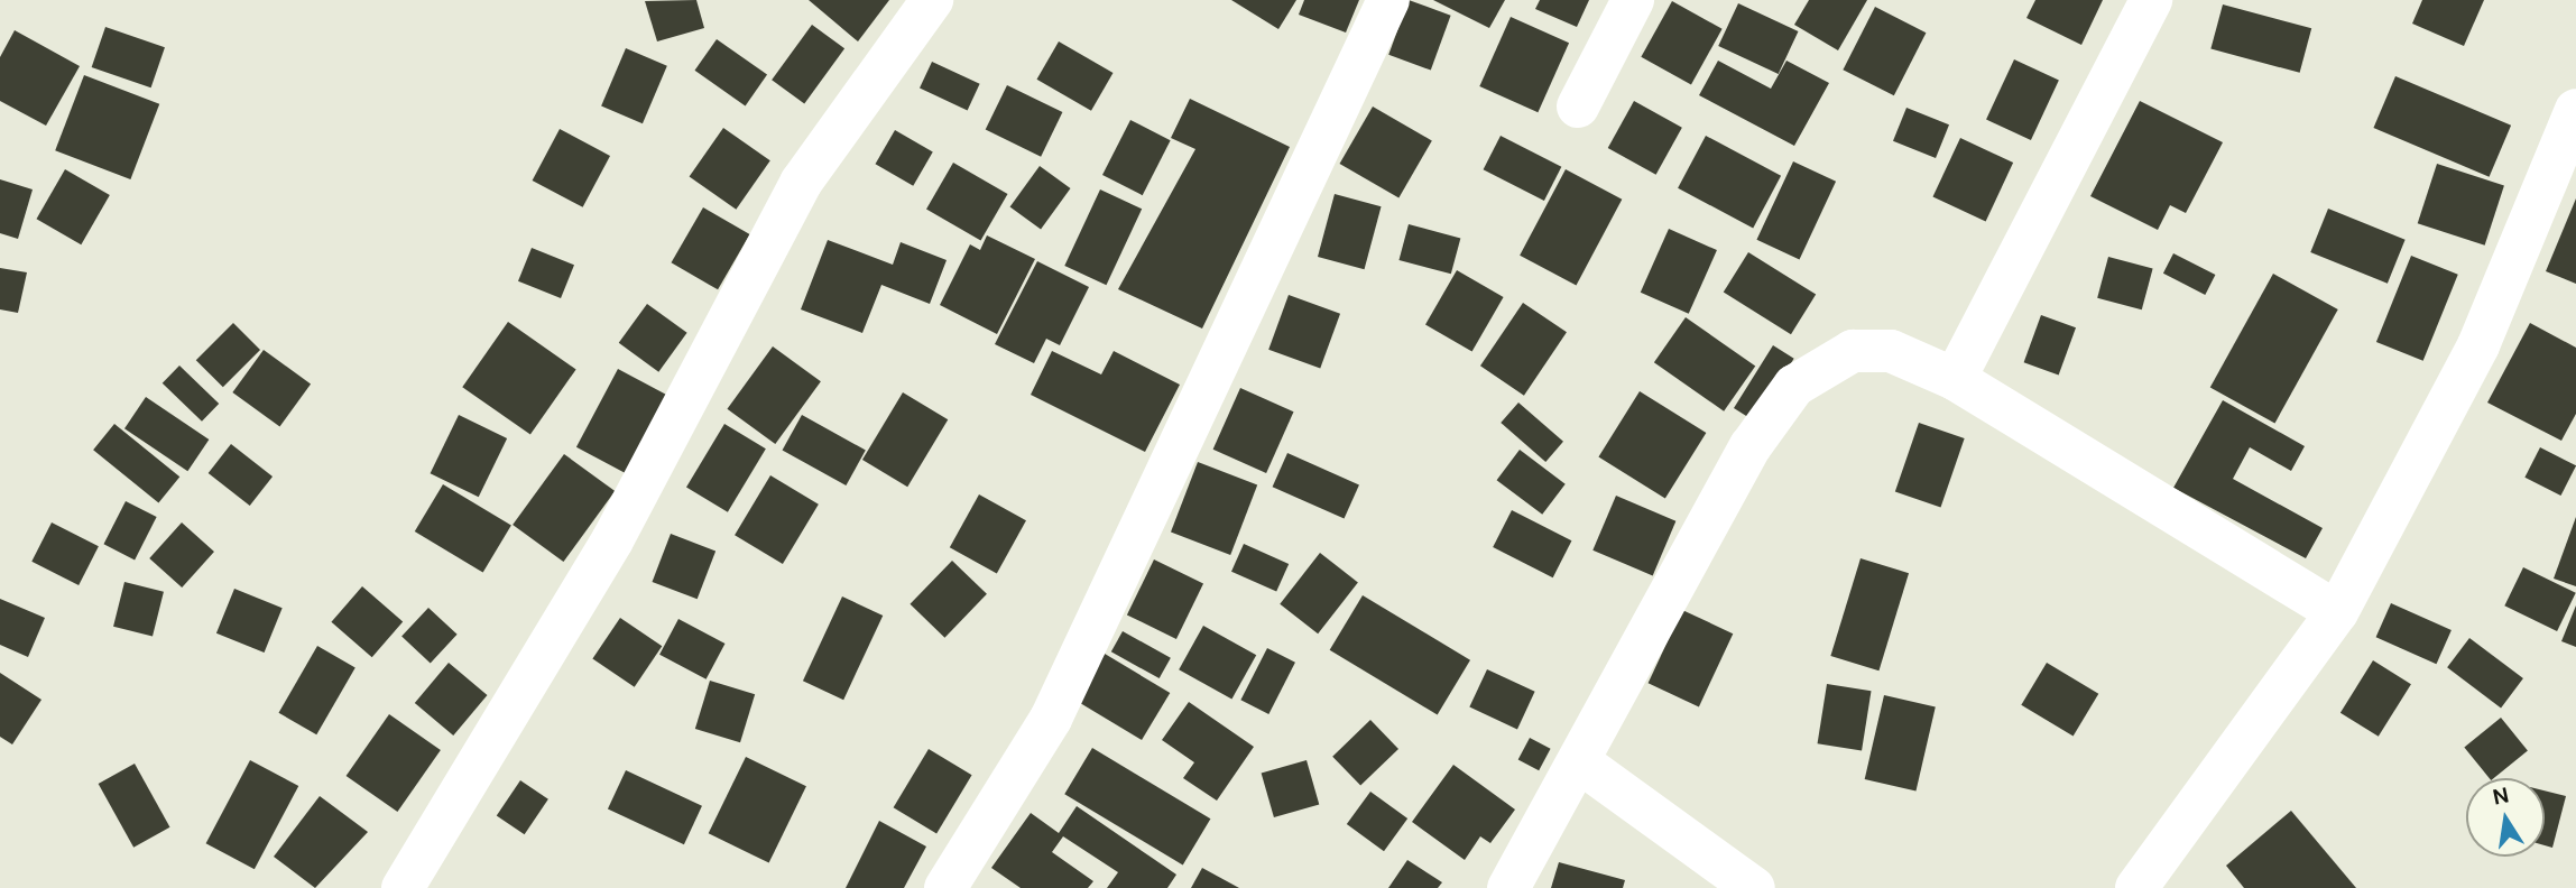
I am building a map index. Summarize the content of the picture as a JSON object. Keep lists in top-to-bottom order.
{
  "north": "top"
}
